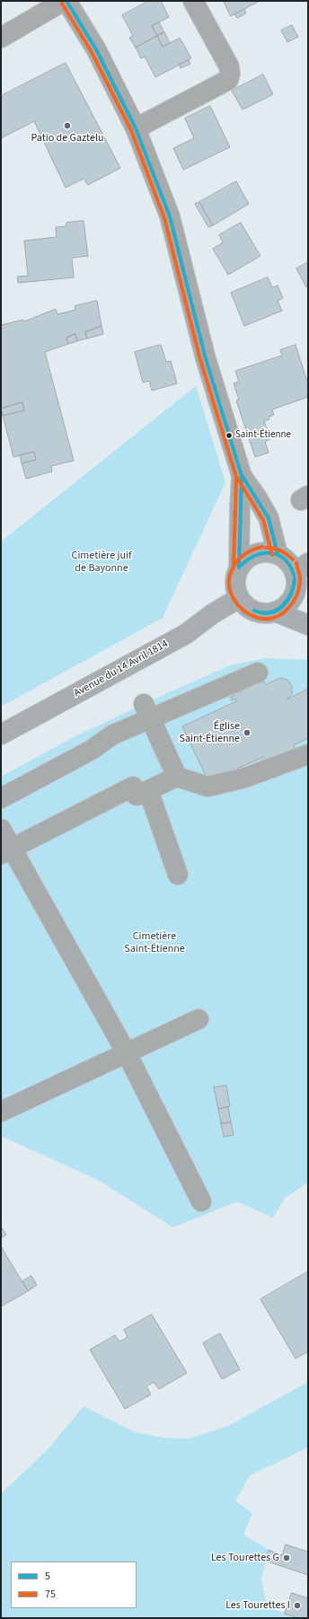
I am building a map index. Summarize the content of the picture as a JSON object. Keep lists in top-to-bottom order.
{
  "streets": {
    "main road": ["Avenue du 14 Avril 1814"]
  },
  "parks": ["Cimetière juif de Bayonne", "Cimetière Saint-Étienne"],
  "places": [
    "Patio de Gaztelu",
    "Saint-Étienne",
    "Église Saint-Étienne",
    "Les Tourettes G",
    "Les Tourettes I"
  ],
  "lines": ["transit line 5", "transit line 75"],
  "legend": ["5", "75"]
}
